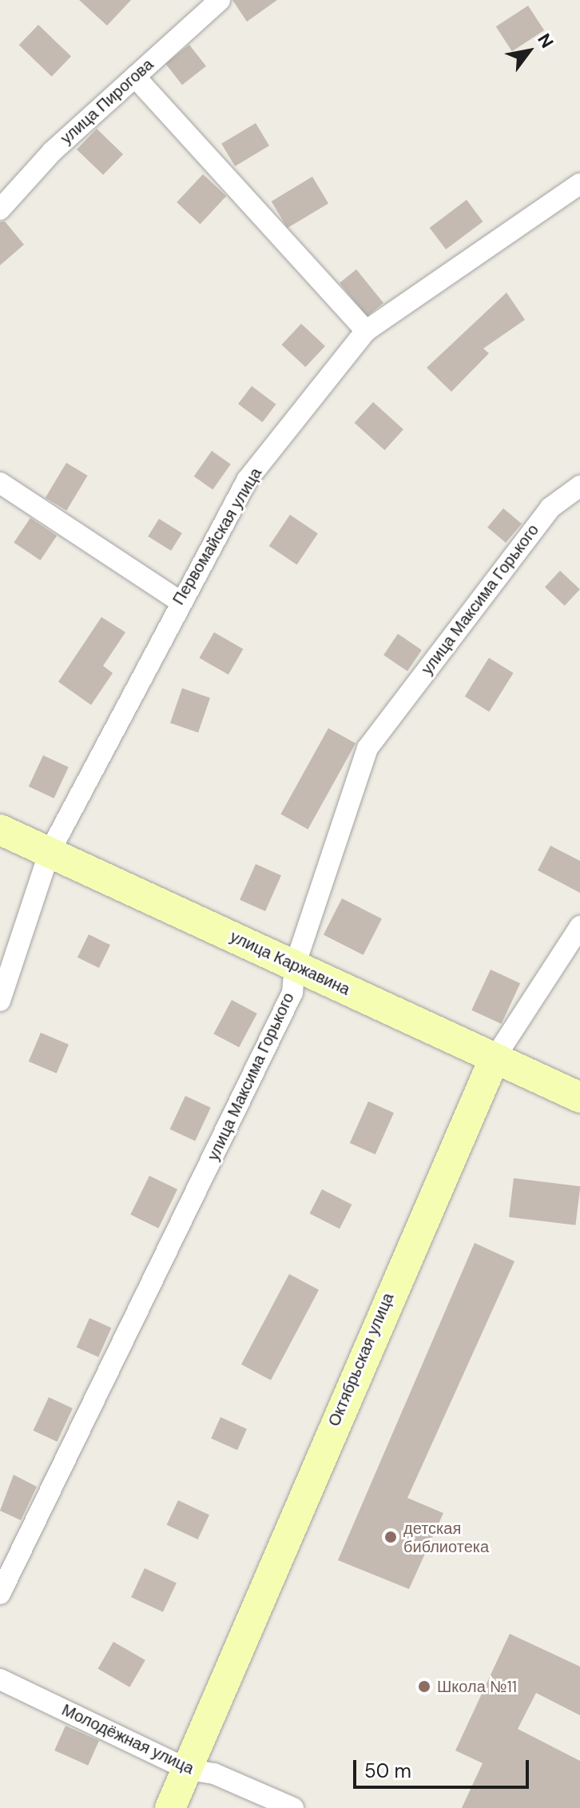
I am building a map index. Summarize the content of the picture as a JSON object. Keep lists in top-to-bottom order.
{
  "streets": {
    "street": [
      "улица Пирогова",
      "Первомайская улица",
      "улица Максима Горького",
      "улица Каржавина",
      "Октябрьская улица",
      "Молодёжная улица"
    ]
  },
  "crossings": [
    ["Первомайская улица", "улица Каржавина"],
    ["улица Максима Горького", "улица Каржавина"],
    ["улица Каржавина", "Октябрьская улица"],
    ["Октябрьская улица", "Молодёжная улица"]
  ],
  "places": ["детская библиотека", "Школа №11"],
  "scale_bar": "50 m",
  "north": "top right"
}
